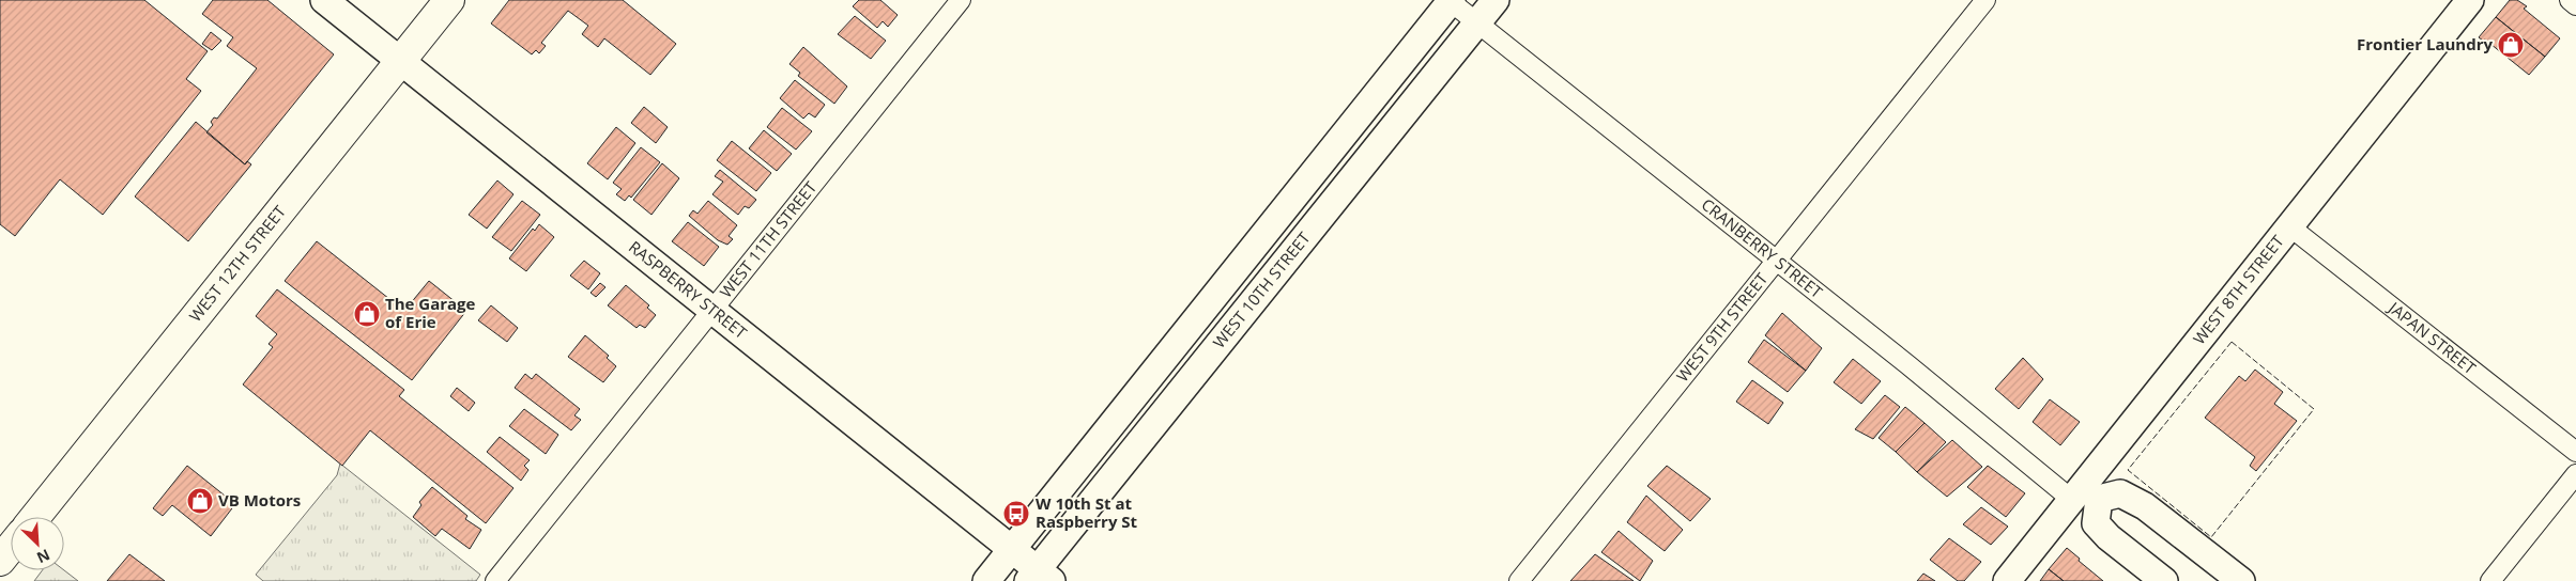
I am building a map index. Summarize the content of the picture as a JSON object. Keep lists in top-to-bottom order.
{
  "streets": {
    "main road": ["WEST 12TH STREET"],
    "street": [
      "WEST 11TH STREET",
      "CRANBERRY STREET",
      "RASPBERRY STREET",
      "WEST 10TH STREET",
      "WEST 8TH STREET",
      "WEST 9TH STREET",
      "JAPAN STREET"
    ]
  },
  "crossings": [
    ["WEST 11TH STREET", "RASPBERRY STREET"],
    ["CRANBERRY STREET", "WEST 10TH STREET"],
    ["CRANBERRY STREET", "WEST 8TH STREET"],
    ["CRANBERRY STREET", "WEST 9TH STREET"],
    ["WEST 12TH STREET", "RASPBERRY STREET"],
    ["RASPBERRY STREET", "WEST 10TH STREET"],
    ["WEST 8TH STREET", "JAPAN STREET"]
  ],
  "places": {
    "shop": ["Frontier Laundry", "The Garage of Erie", "VB Motors"],
    "bus stop": ["W 10th St at Raspberry St"]
  },
  "north": "bottom right"
}
